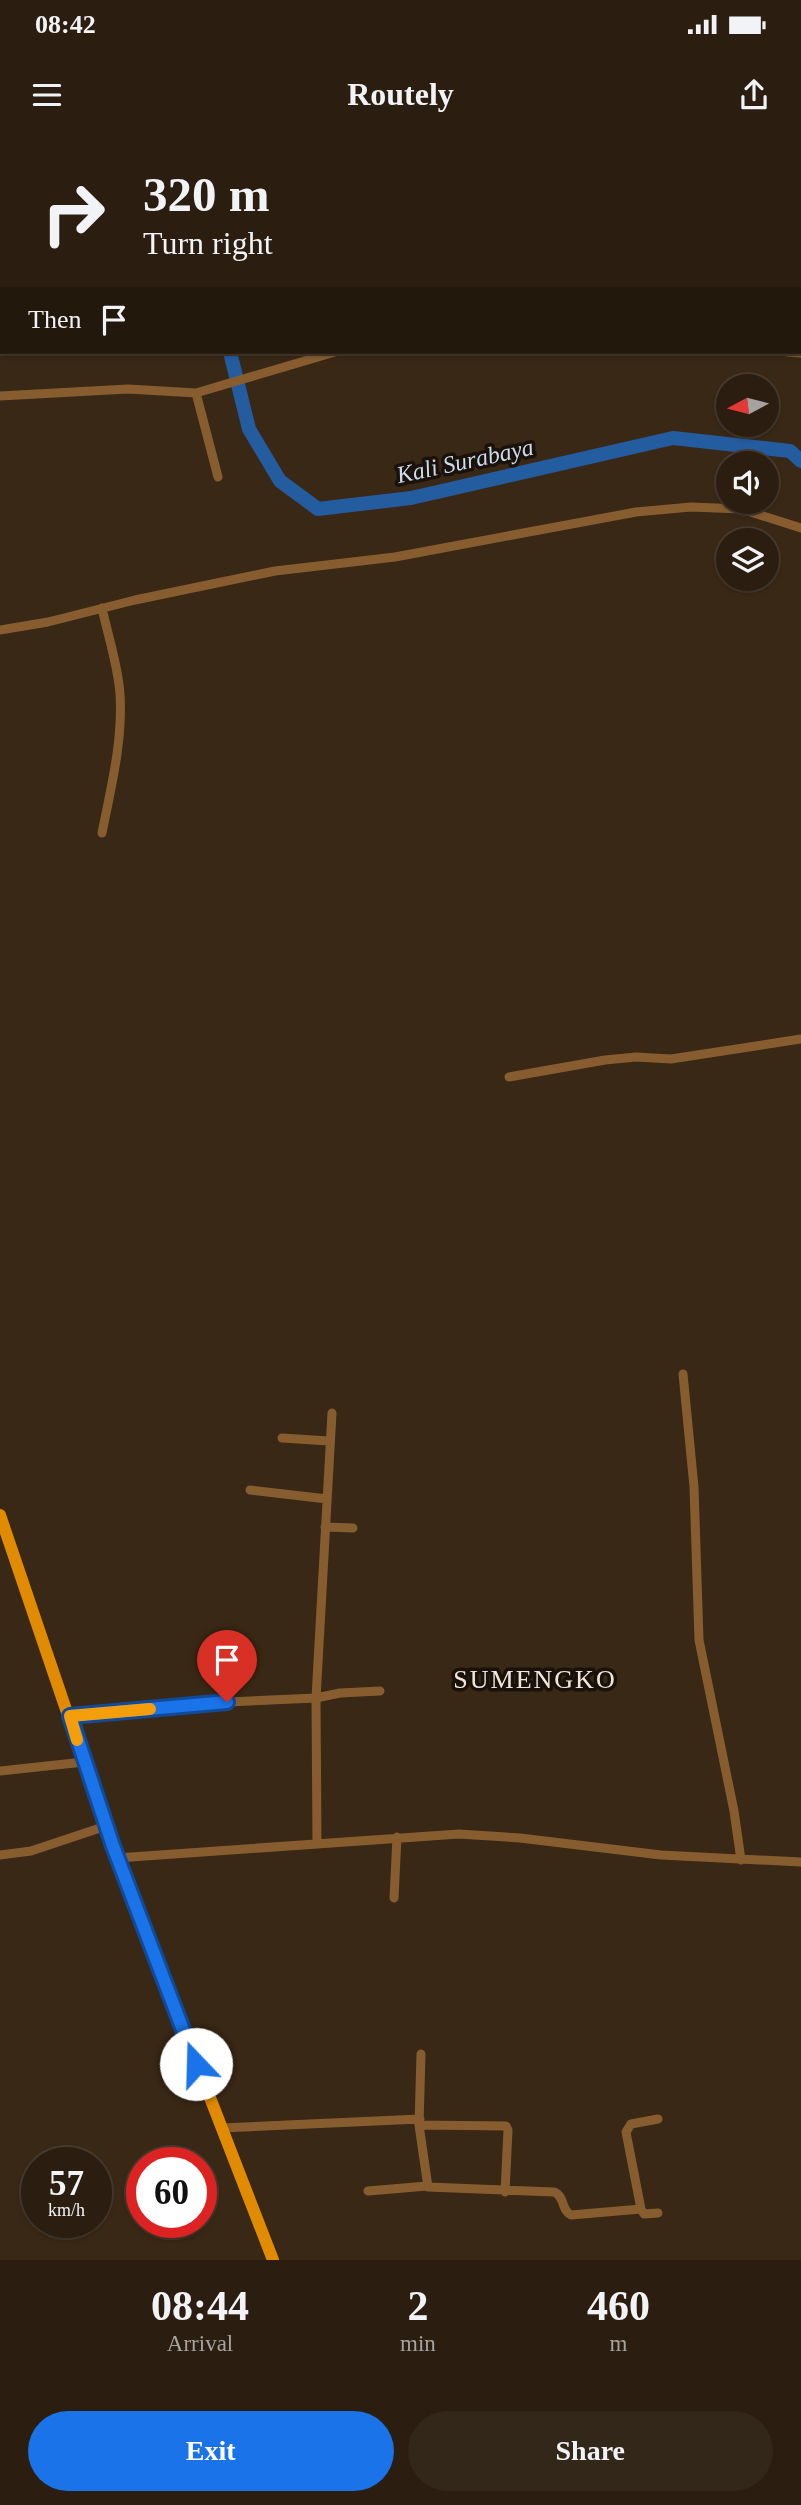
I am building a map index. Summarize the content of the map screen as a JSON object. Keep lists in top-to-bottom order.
{
  "districts": ["SUMENGKO"],
  "water": ["Kali Surabaya"],
  "north": "left",
  "page": {
    "status": "08:42",
    "header": "Routely",
    "turn": ["320 m", "Turn right"],
    "then": "Then",
    "speed": "57 km/h",
    "limit": "60",
    "eta": [
      "08:44",
      "Arrival",
      "2",
      "min",
      "460",
      "m"
    ],
    "buttons": ["Exit", "Share"]
  }
}
